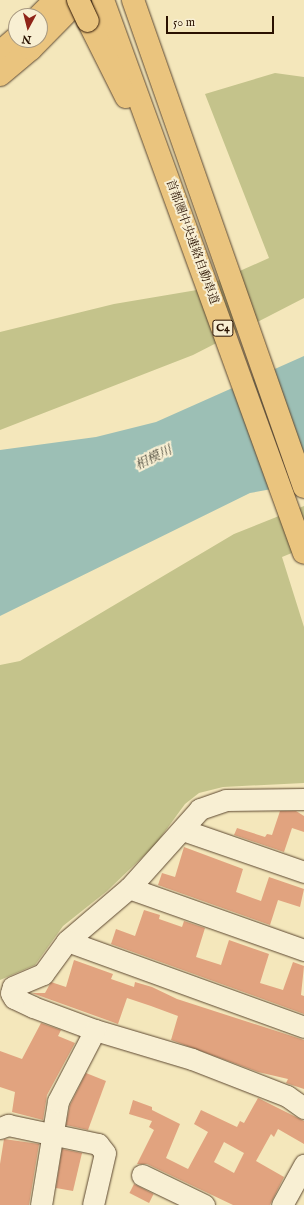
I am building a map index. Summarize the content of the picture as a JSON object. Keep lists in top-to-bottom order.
{
  "streets": {
    "main road": ["首都圏中央連絡自動車道", "C4"]
  },
  "water": ["相模川"],
  "scale_bar": "50 m",
  "north": "bottom"
}
